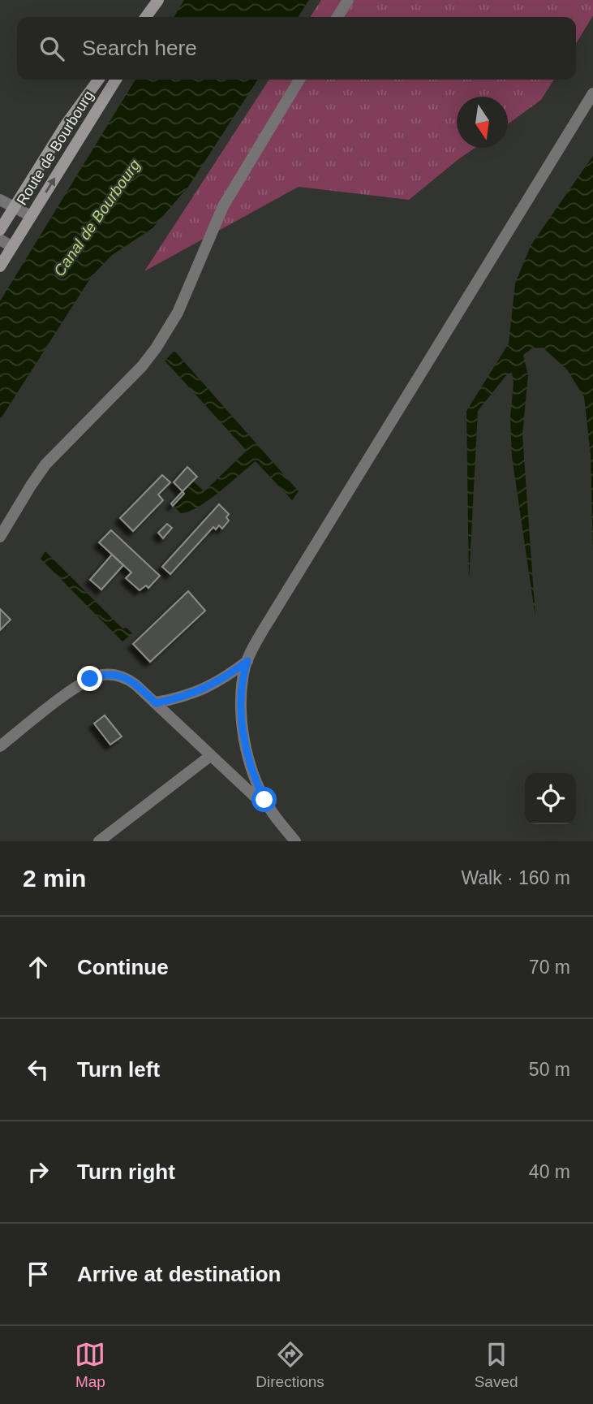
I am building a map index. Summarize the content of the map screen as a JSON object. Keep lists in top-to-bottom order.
{
  "streets": {
    "main road": ["Route de Bourbourg"]
  },
  "water": ["Canal de Bourbourg"],
  "north": "bottom",
  "page": {
    "search": "Search here",
    "heading": ["2 min", "Walk · 160 m"],
    "list": [
      ["Continue", "70 m"],
      ["Turn left", "50 m"],
      ["Turn right", "40 m"],
      "Arrive at destination"
    ],
    "nav": ["Map", "Directions", "Saved"]
  }
}
